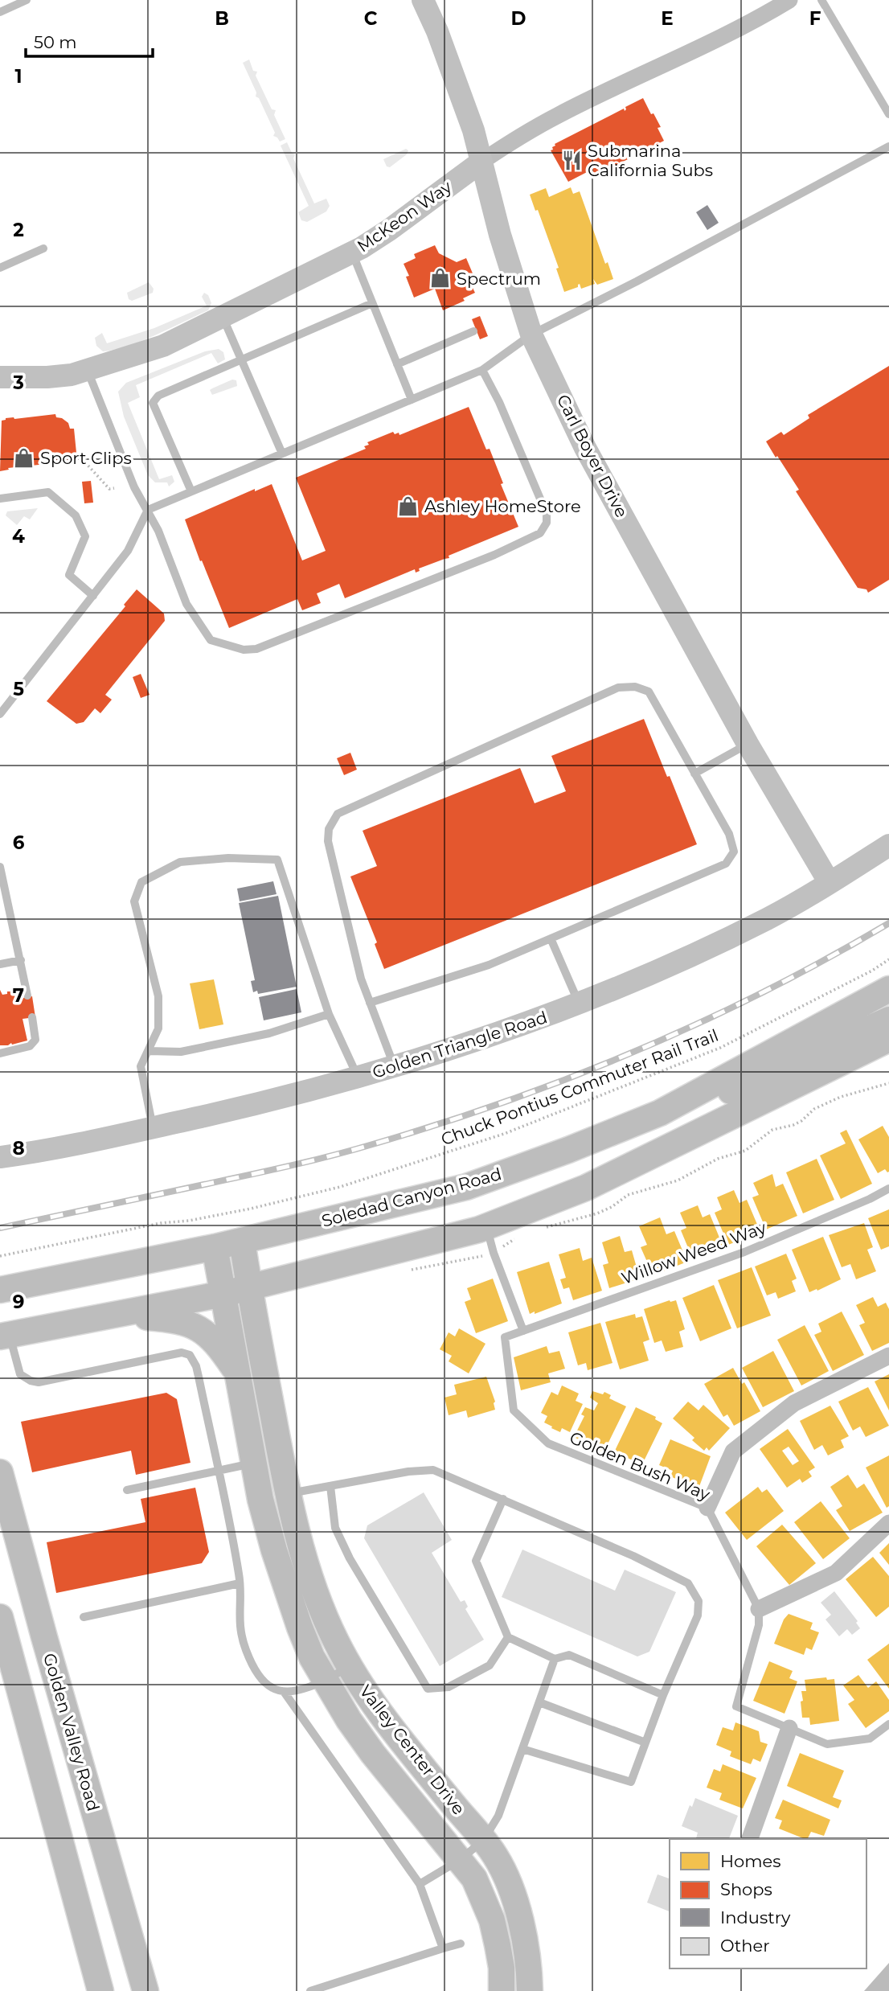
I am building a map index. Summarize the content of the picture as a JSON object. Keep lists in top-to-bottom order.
{
  "streets": {
    "main road": ["Soledad Canyon Road", "Golden Valley Road", "Valley Center Drive"],
    "street": ["McKeon Way", "Carl Boyer Drive", "Golden Triangle Road"],
    "lane": ["Willow Weed Way", "Golden Bush Way"],
    "path": ["Chuck Pontius Commuter Rail Trail"]
  },
  "crossings": [
    ["McKeon Way", "Carl Boyer Drive"],
    ["Carl Boyer Drive", "Golden Triangle Road"],
    ["Soledad Canyon Road", "Valley Center Drive"],
    ["Willow Weed Way", "Golden Bush Way"]
  ],
  "places": {
    "restaurant": ["Submarina California Subs"],
    "shop": ["Spectrum", "Sport Clips", "Ashley HomeStore"]
  },
  "legend": [
    "Homes",
    "Shops",
    "Industry",
    "Other"
  ],
  "scale_bar": "50 m",
  "grid": {
    "columns": [
      "B",
      "C",
      "D",
      "E",
      "F"
    ],
    "rows": [
      "1",
      "2",
      "3",
      "4",
      "5",
      "6",
      "7",
      "8",
      "9"
    ]
  }
}
